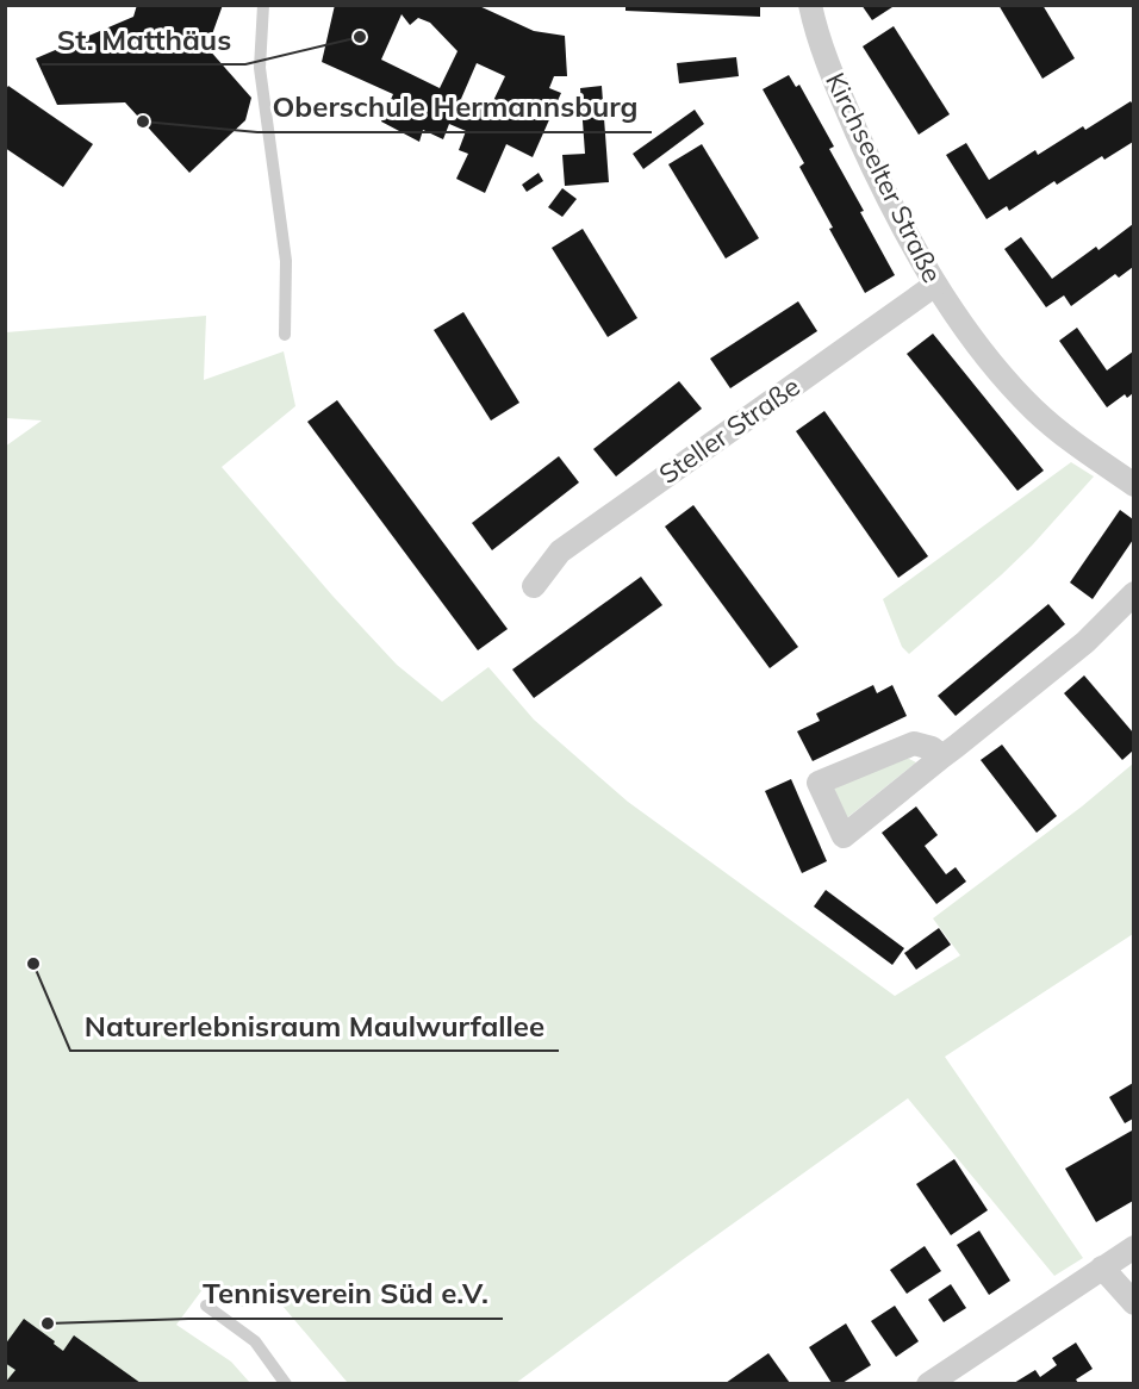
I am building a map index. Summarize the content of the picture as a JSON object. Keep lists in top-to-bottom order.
{
  "streets": {
    "street": ["Kirchseelter Straße", "Steller Straße"]
  },
  "crossings": [
    ["Kirchseelter Straße", "Steller Straße"]
  ],
  "places": [
    "St. Matthäus",
    "Oberschule Hermannsburg",
    "Naturerlebnisraum Maulwurfallee",
    "Tennisverein Süd e.V."
  ]
}
